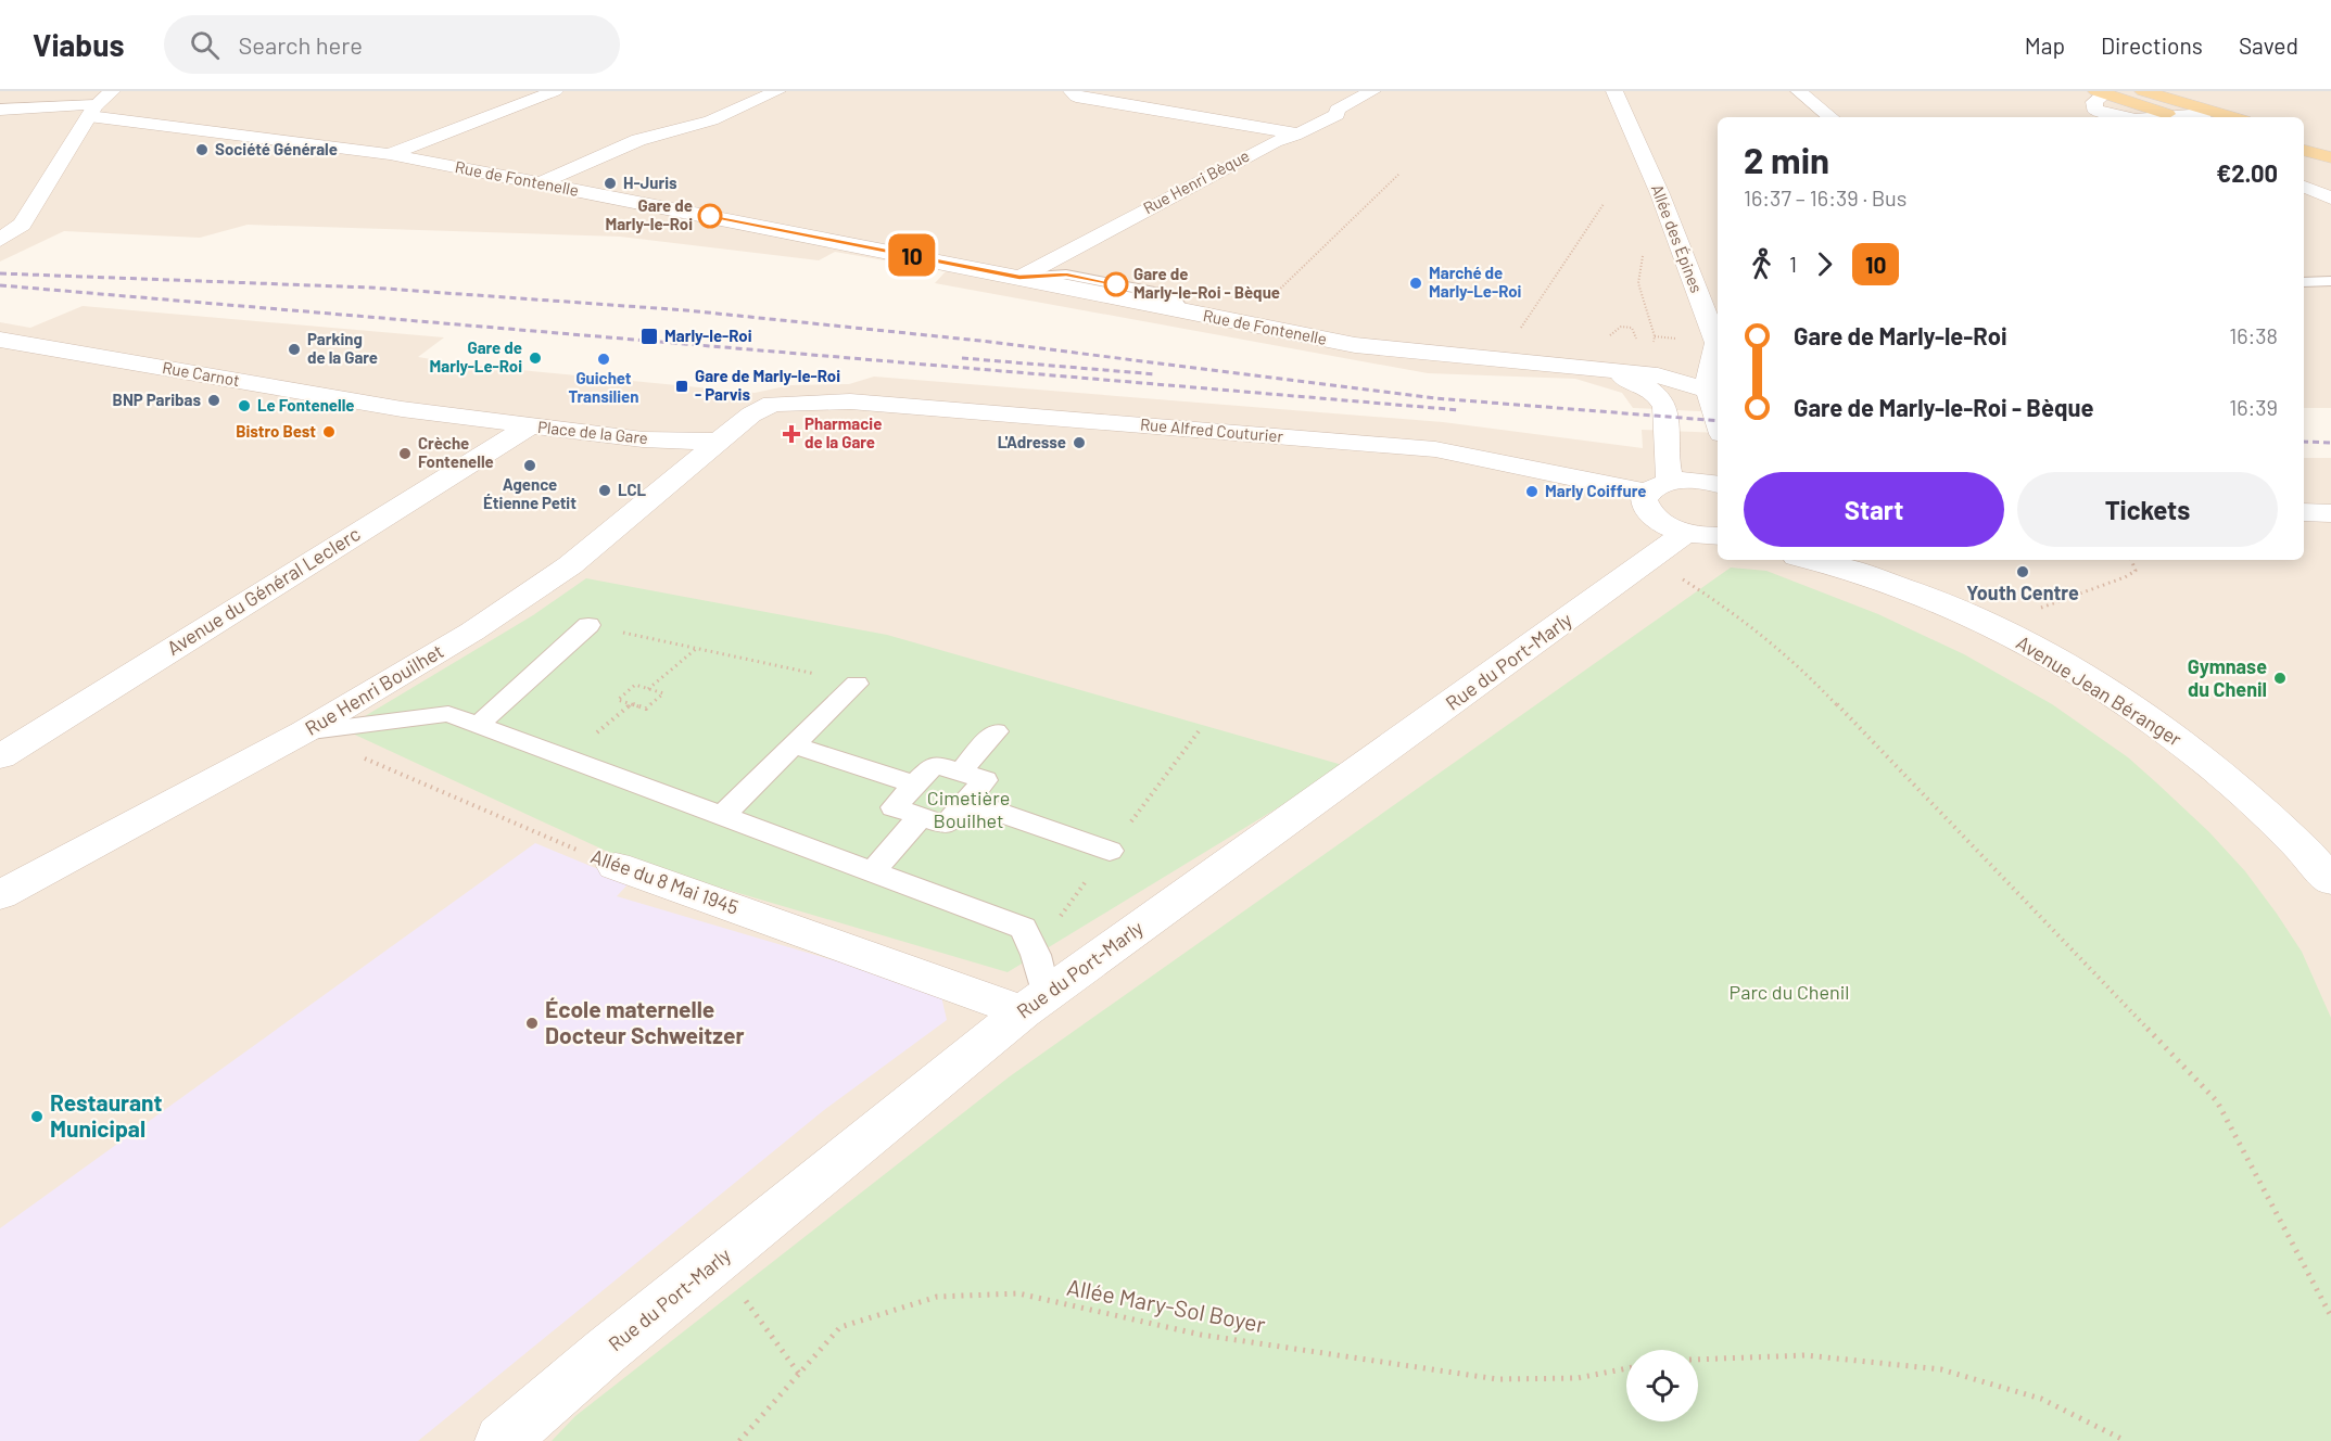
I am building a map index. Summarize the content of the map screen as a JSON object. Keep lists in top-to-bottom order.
{
  "streets": {
    "street": [
      "Rue de Fontenelle",
      "Rue Henri Bèque",
      "Allée des Épines",
      "Rue Carnot",
      "Rue Alfred Couturier",
      "Place de la Gare",
      "Avenue du Général Leclerc",
      "Rue du Port-Marly",
      "Rue Henri Bouilhet",
      "Avenue Jean Béranger",
      "Allée du 8 Mai 1945"
    ],
    "path": ["Allée Mary-Sol Boyer"]
  },
  "crossings": [
    ["Rue de Fontenelle", "Rue Henri Bèque"],
    ["Rue Carnot", "Place de la Gare"],
    ["Rue Alfred Couturier", "Place de la Gare"],
    ["Rue Alfred Couturier", "Rue Henri Bouilhet"],
    ["Place de la Gare", "Avenue du Général Leclerc"],
    ["Place de la Gare", "Rue Henri Bouilhet"],
    ["Rue du Port-Marly", "Allée du 8 Mai 1945"]
  ],
  "parks": ["Cimetière Bouilhet", "Parc du Chenil"],
  "places": {
    "other": [
      "Société Générale",
      "H-Juris",
      "Gare de Marly-le-Roi",
      "Marché de Marly-Le-Roi",
      "Gare de Marly-le-Roi - Bèque",
      "Parking de la Gare",
      "Gare de Marly-Le-Roi",
      "Guichet Transilien",
      "BNP Paribas",
      "Le Fontenelle",
      "Bistro Best",
      "L'Adresse",
      "Crèche Fontenelle",
      "Agence Étienne Petit",
      "LCL",
      "Marly Coiffure",
      "Youth Centre",
      "Gymnase du Chenil",
      "École maternelle Docteur Schweitzer",
      "Restaurant Municipal"
    ],
    "transit": ["Marly-le-Roi", "Gare de Marly-le-Roi - Parvis"],
    "health": ["Pharmacie de la Gare"]
  },
  "lines": ["bus line 10"],
  "page": {
    "header": "Viabus",
    "search": "Search here",
    "nav": ["Map", "Directions", "Saved"],
    "on_map": "10",
    "heading": ["2 min", "16:37 – 16:39 · Bus", "€2.00"],
    "legs": ["1", "10"],
    "list": [
      {
        "name": "Gare de Marly-le-Roi",
        "value": "16:38"
      },
      {
        "name": "Gare de Marly-le-Roi - Bèque",
        "value": "16:39"
      }
    ],
    "buttons": ["Start", "Tickets"]
  }
}
